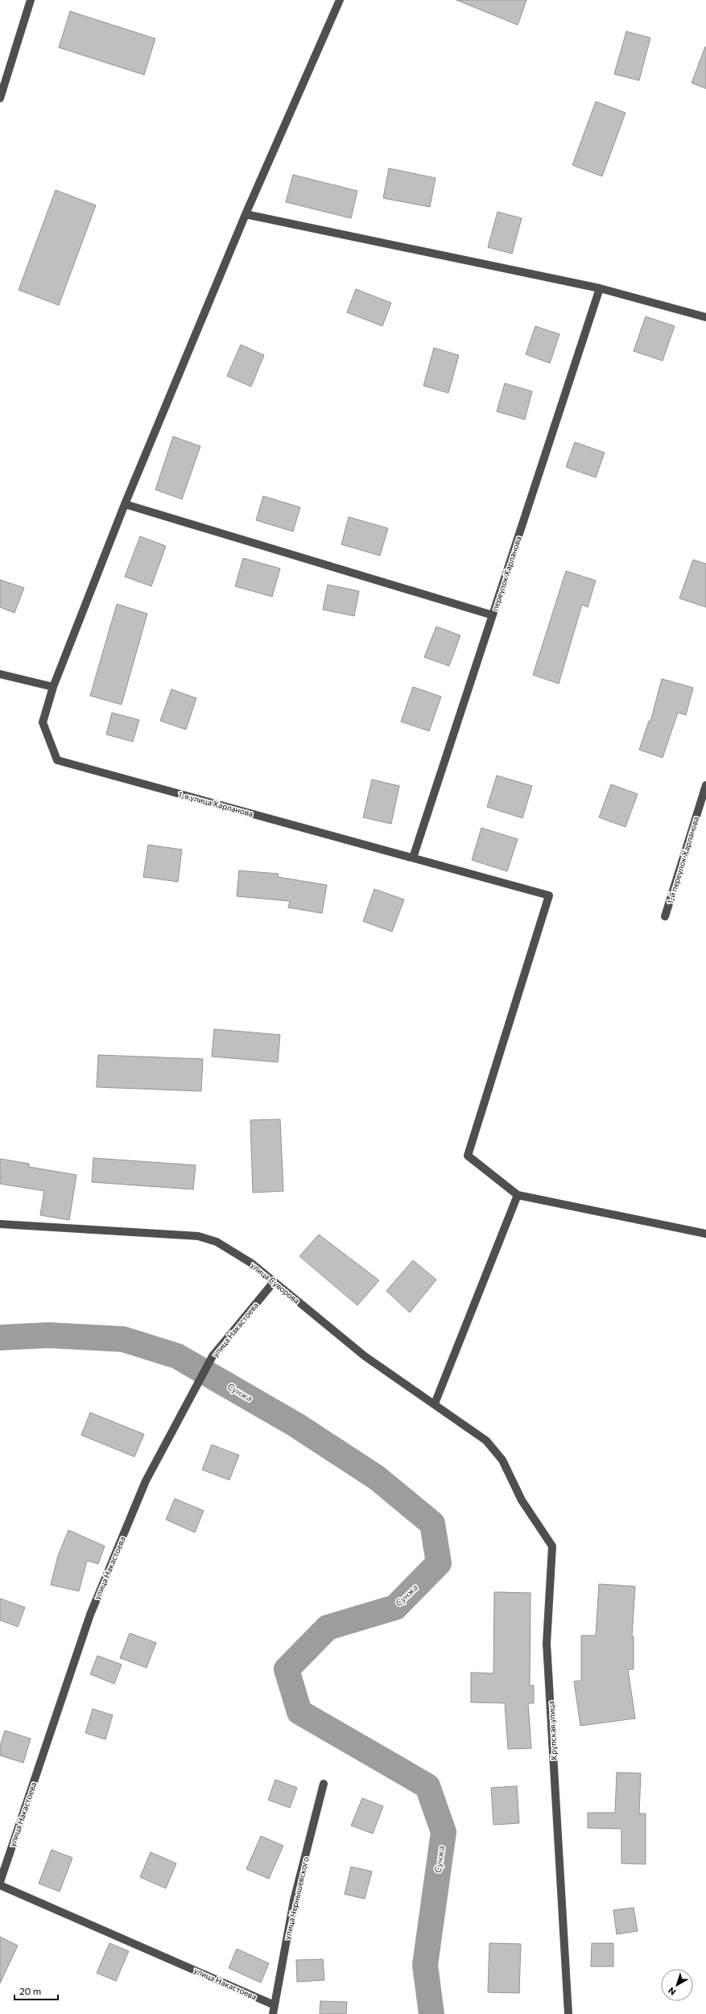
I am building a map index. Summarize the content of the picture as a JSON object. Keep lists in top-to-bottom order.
{
  "streets": {
    "street": [
      "переулок Харланова",
      "1-я улица Харланова",
      "1-й переулок Харланова",
      "улица Суворова",
      "улица Накастоева",
      "Крупская улица",
      "улица Чернышевского"
    ]
  },
  "crossings": [
    ["переулок Харланова", "1-я улица Харланова"],
    ["улица Суворова", "улица Накастоева"],
    ["улица Суворова", "Крупская улица"],
    ["улица Накастоева", "улица Чернышевского"]
  ],
  "water": ["Сунжа"],
  "scale_bar": "20 m",
  "north": "bottom left"
}
